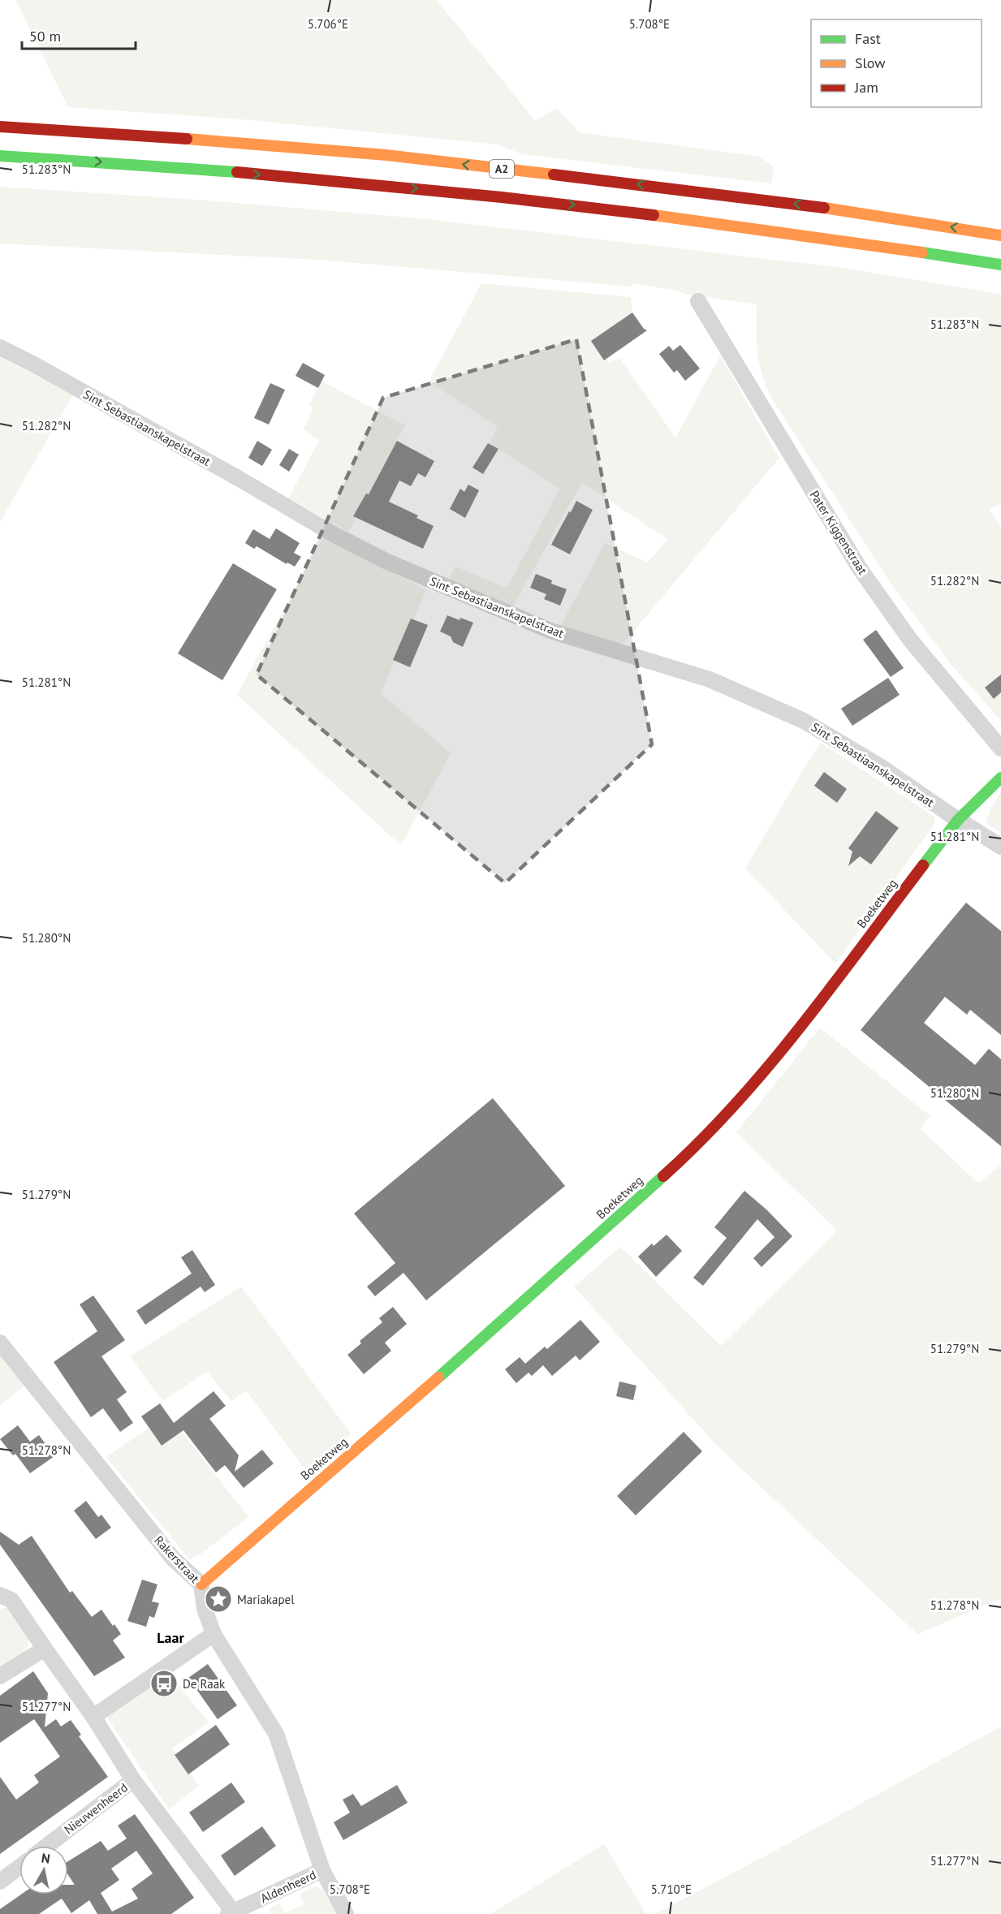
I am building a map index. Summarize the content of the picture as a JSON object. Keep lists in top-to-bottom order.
{
  "streets": {
    "main road": ["A2", "Boeketweg"],
    "street": [
      "Sint Sebastiaanskapelstraat",
      "Pater Kiggenstraat",
      "Rakerstraat",
      "Nieuwenheerd",
      "Aldenheerd"
    ]
  },
  "crossings": [
    ["Sint Sebastiaanskapelstraat", "Boeketweg"],
    ["Boeketweg", "Rakerstraat"],
    ["Rakerstraat", "Aldenheerd"]
  ],
  "districts": ["Laar"],
  "places": {
    "place": ["Mariakapel"],
    "bus stop": ["De Raak"]
  },
  "legend": ["Fast", "Slow", "Jam"],
  "scale_bar": "50 m",
  "north": "top",
  "coordinates": [
    "5.706°E",
    "5.708°E",
    "51.283°N",
    "51.282°N",
    "51.281°N",
    "51.280°N",
    "51.279°N",
    "51.278°N",
    "51.277°N",
    "5.710°E"
  ]
}
